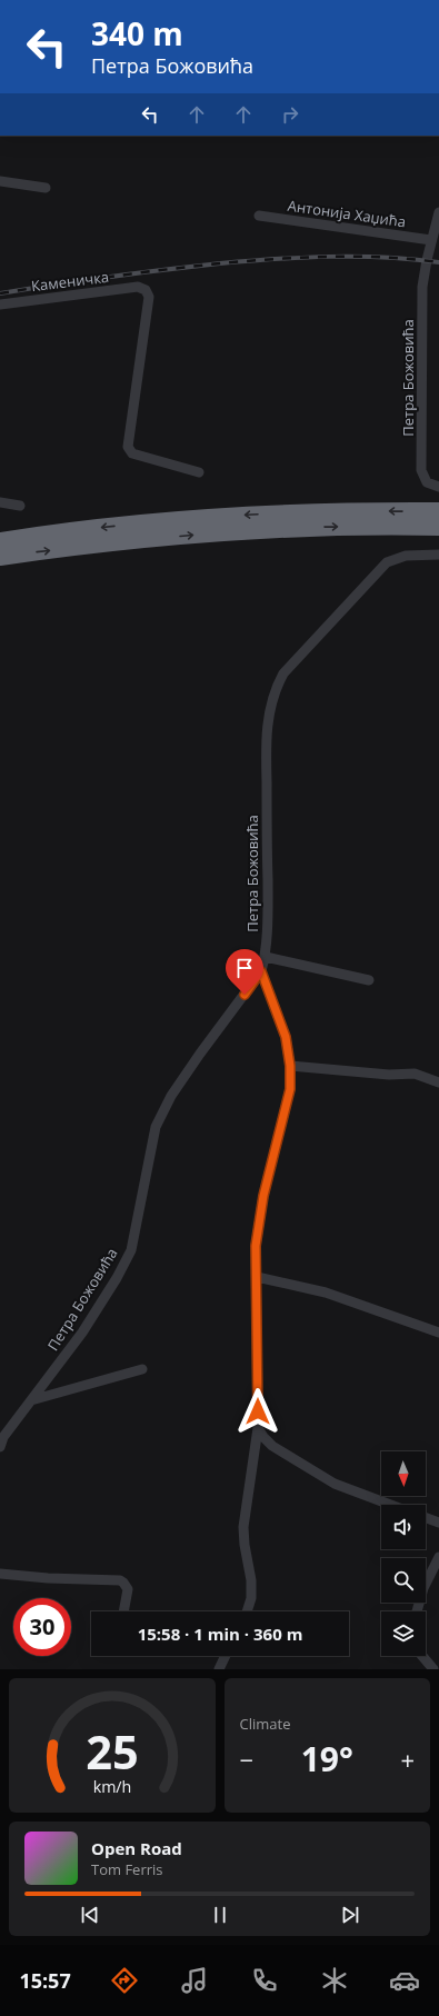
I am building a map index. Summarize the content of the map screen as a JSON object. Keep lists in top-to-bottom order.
{
  "streets": {
    "street": ["Антонија Хаџића", "Каменичка", "Петра Божовића"]
  },
  "crossings": [
    ["Антонија Хаџића", "Петра Божовића"]
  ],
  "north": "bottom",
  "page": {
    "turn": ["340 m", "Петра Божовића"],
    "limit": "30",
    "trip": "15:58 · 1 min · 360 m",
    "tile": "Climate",
    "heat": ["−", "19°", "+"],
    "song": ["Open Road", "Tom Ferris"],
    "tabs": "15:57",
    "gauge": ["25", "km/h"]
  }
}
